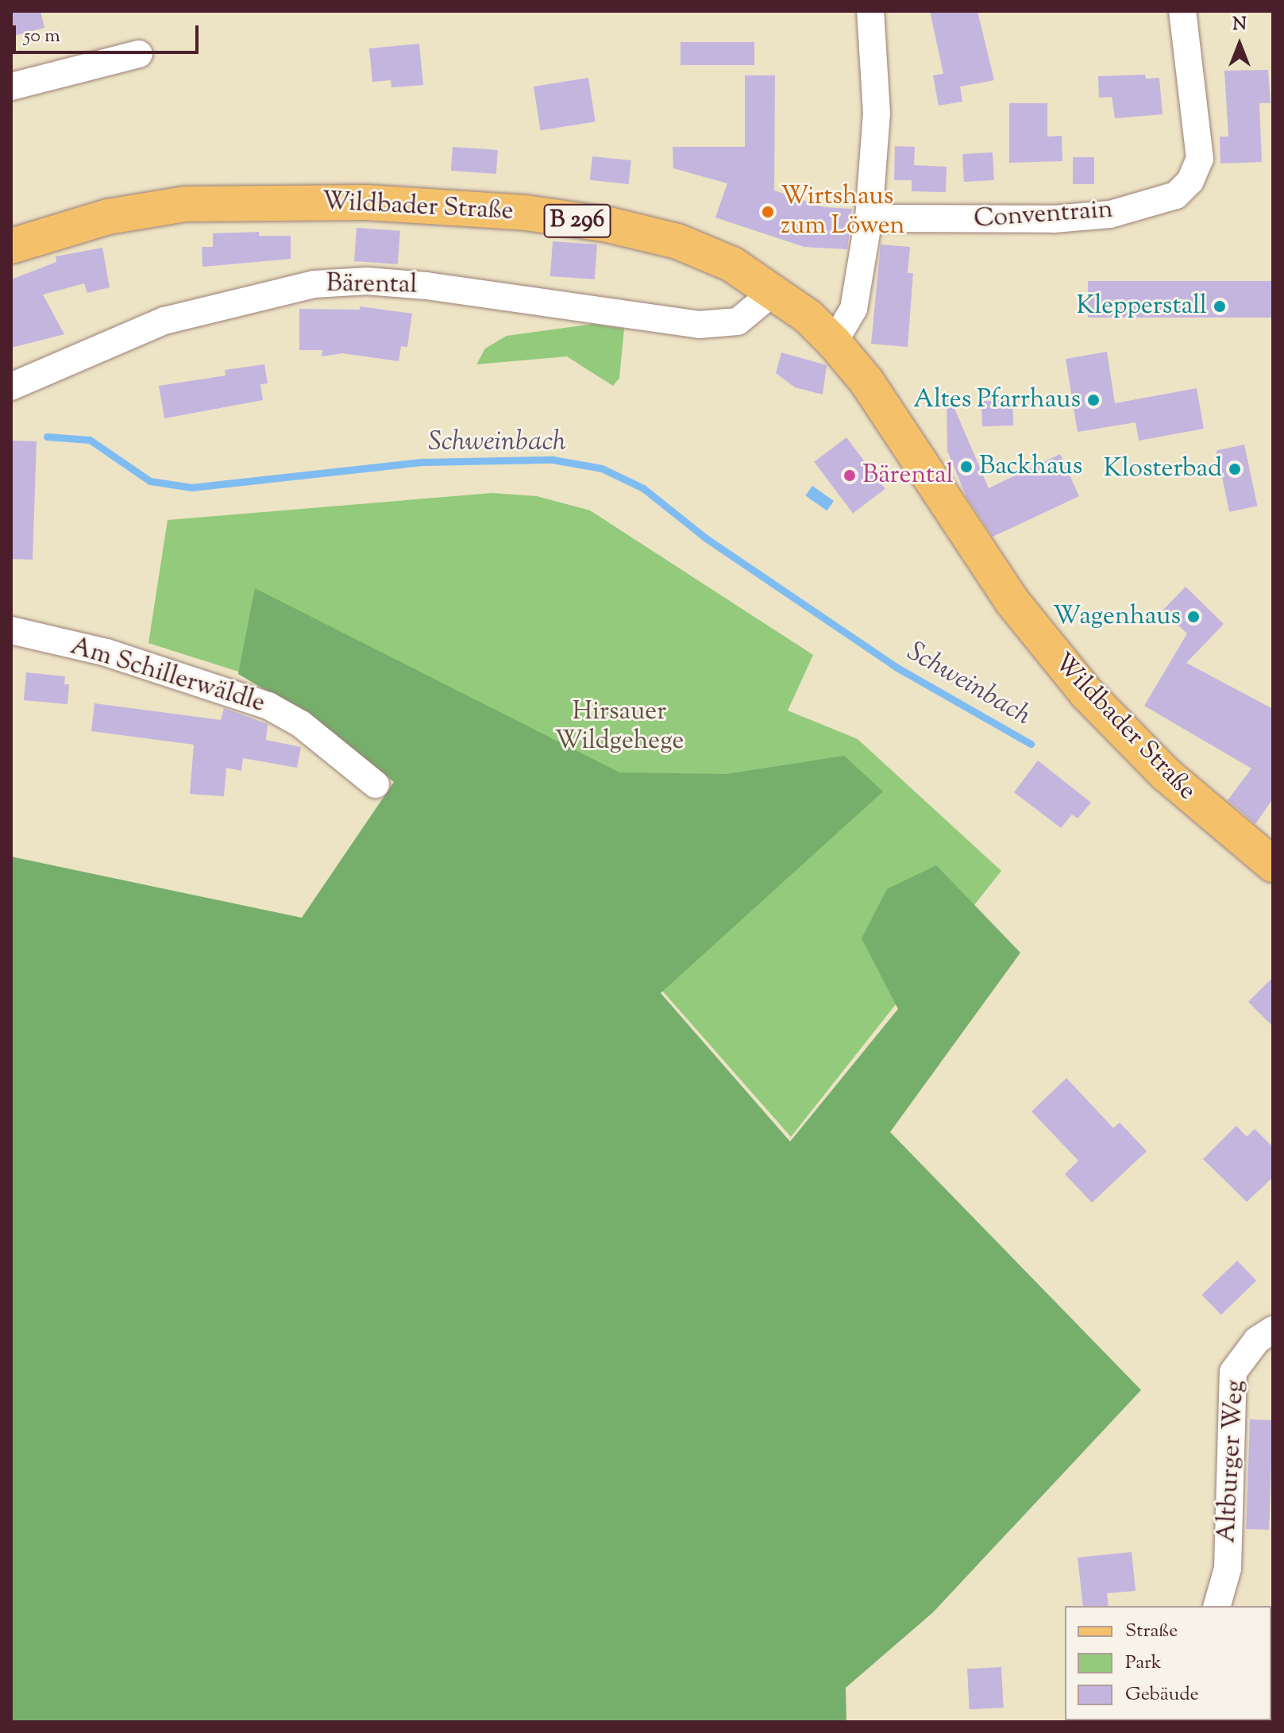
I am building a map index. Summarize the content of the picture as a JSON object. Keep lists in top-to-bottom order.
{
  "streets": {
    "main road": ["Wildbader Straße", "B 296"],
    "street": [
      "Conventrain",
      "Bärental",
      "Am Schillerwäldle",
      "Altburger Weg"
    ]
  },
  "crossings": [
    ["Wildbader Straße", "Bärental"]
  ],
  "water": ["Schweinbach"],
  "parks": ["Hirsauer Wildgehege"],
  "places": [
    "Wirtshaus zum Löwen",
    "Klepperstall",
    "Altes Pfarrhaus",
    "Backhaus",
    "Klosterbad",
    "Bärental",
    "Wagenhaus"
  ],
  "legend": ["Straße", "Park", "Gebäude"],
  "scale_bar": "50 m",
  "north": "top"
}
